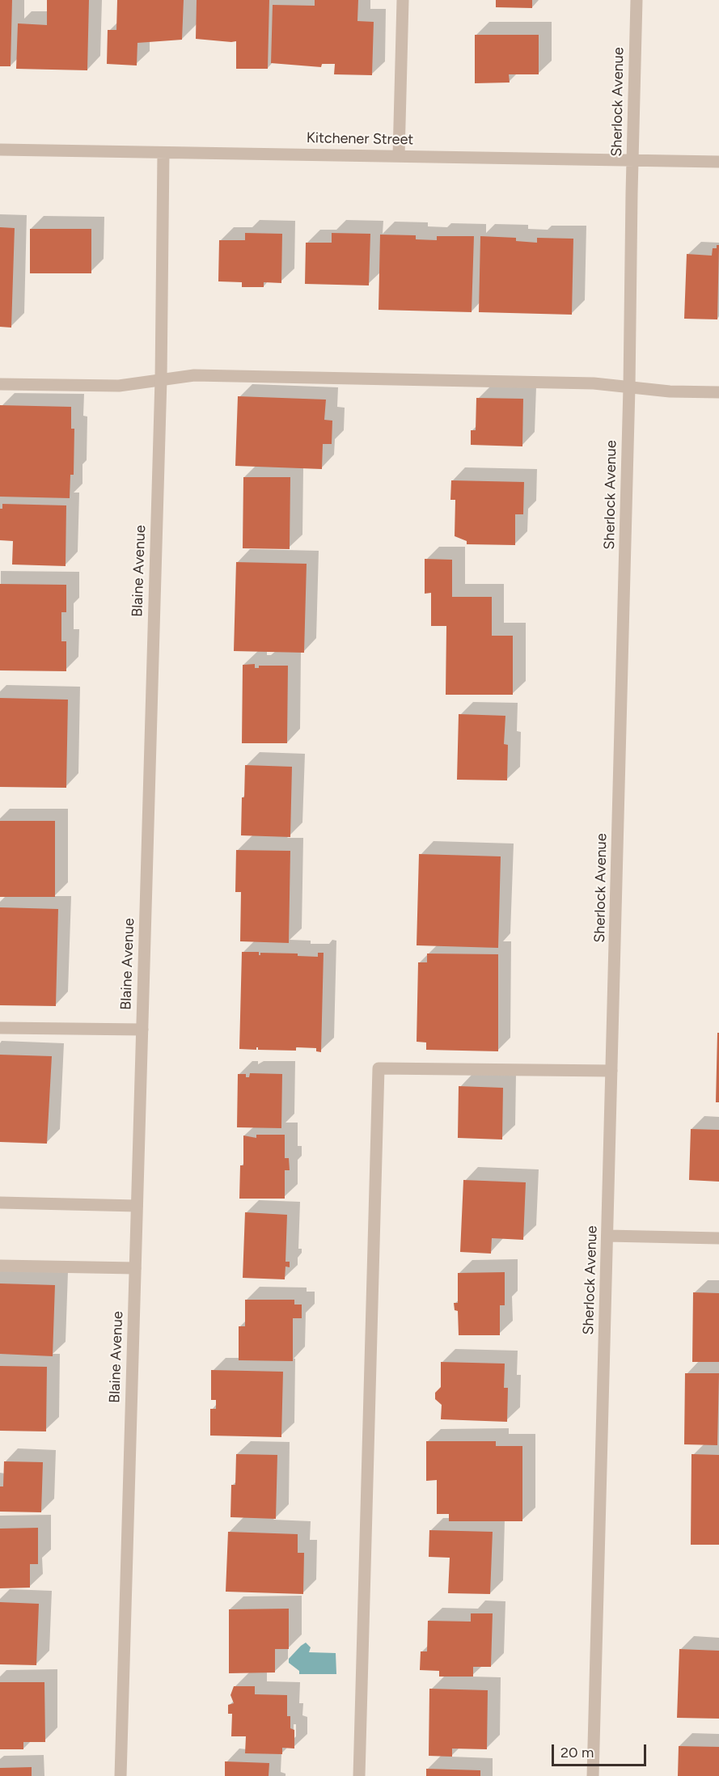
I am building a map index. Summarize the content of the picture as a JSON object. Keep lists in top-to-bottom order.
{
  "streets": {
    "street": ["Sherlock Avenue", "Kitchener Street", "Blaine Avenue"]
  },
  "crossings": [
    ["Sherlock Avenue", "Kitchener Street"],
    ["Kitchener Street", "Blaine Avenue"]
  ],
  "scale_bar": "20 m"
}
